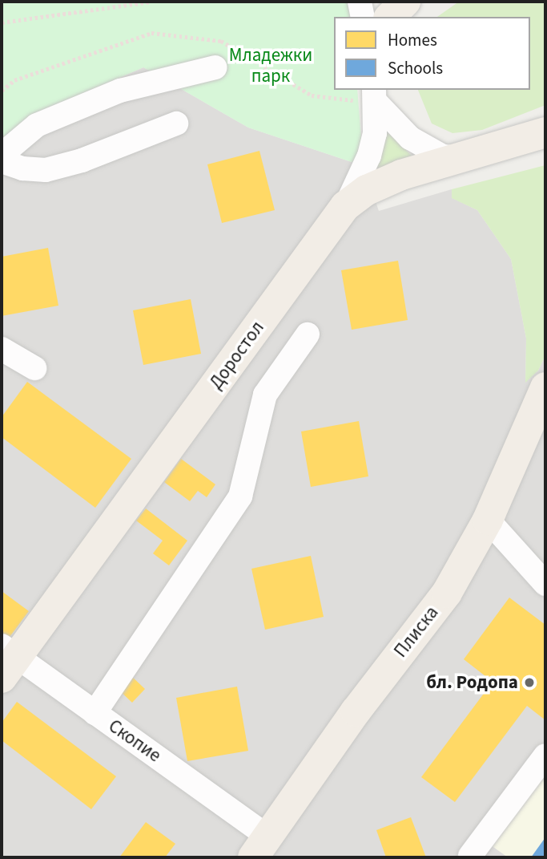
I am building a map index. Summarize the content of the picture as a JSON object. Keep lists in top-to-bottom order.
{
  "streets": {
    "main road": ["Доростол", "Плиска"],
    "street": ["Скопие"]
  },
  "crossings": [
    ["Доростол", "Скопие"],
    ["Плиска", "Скопие"]
  ],
  "parks": ["Младежки парк"],
  "places": ["бл. Родопа"],
  "legend": ["Homes", "Schools"]
}
